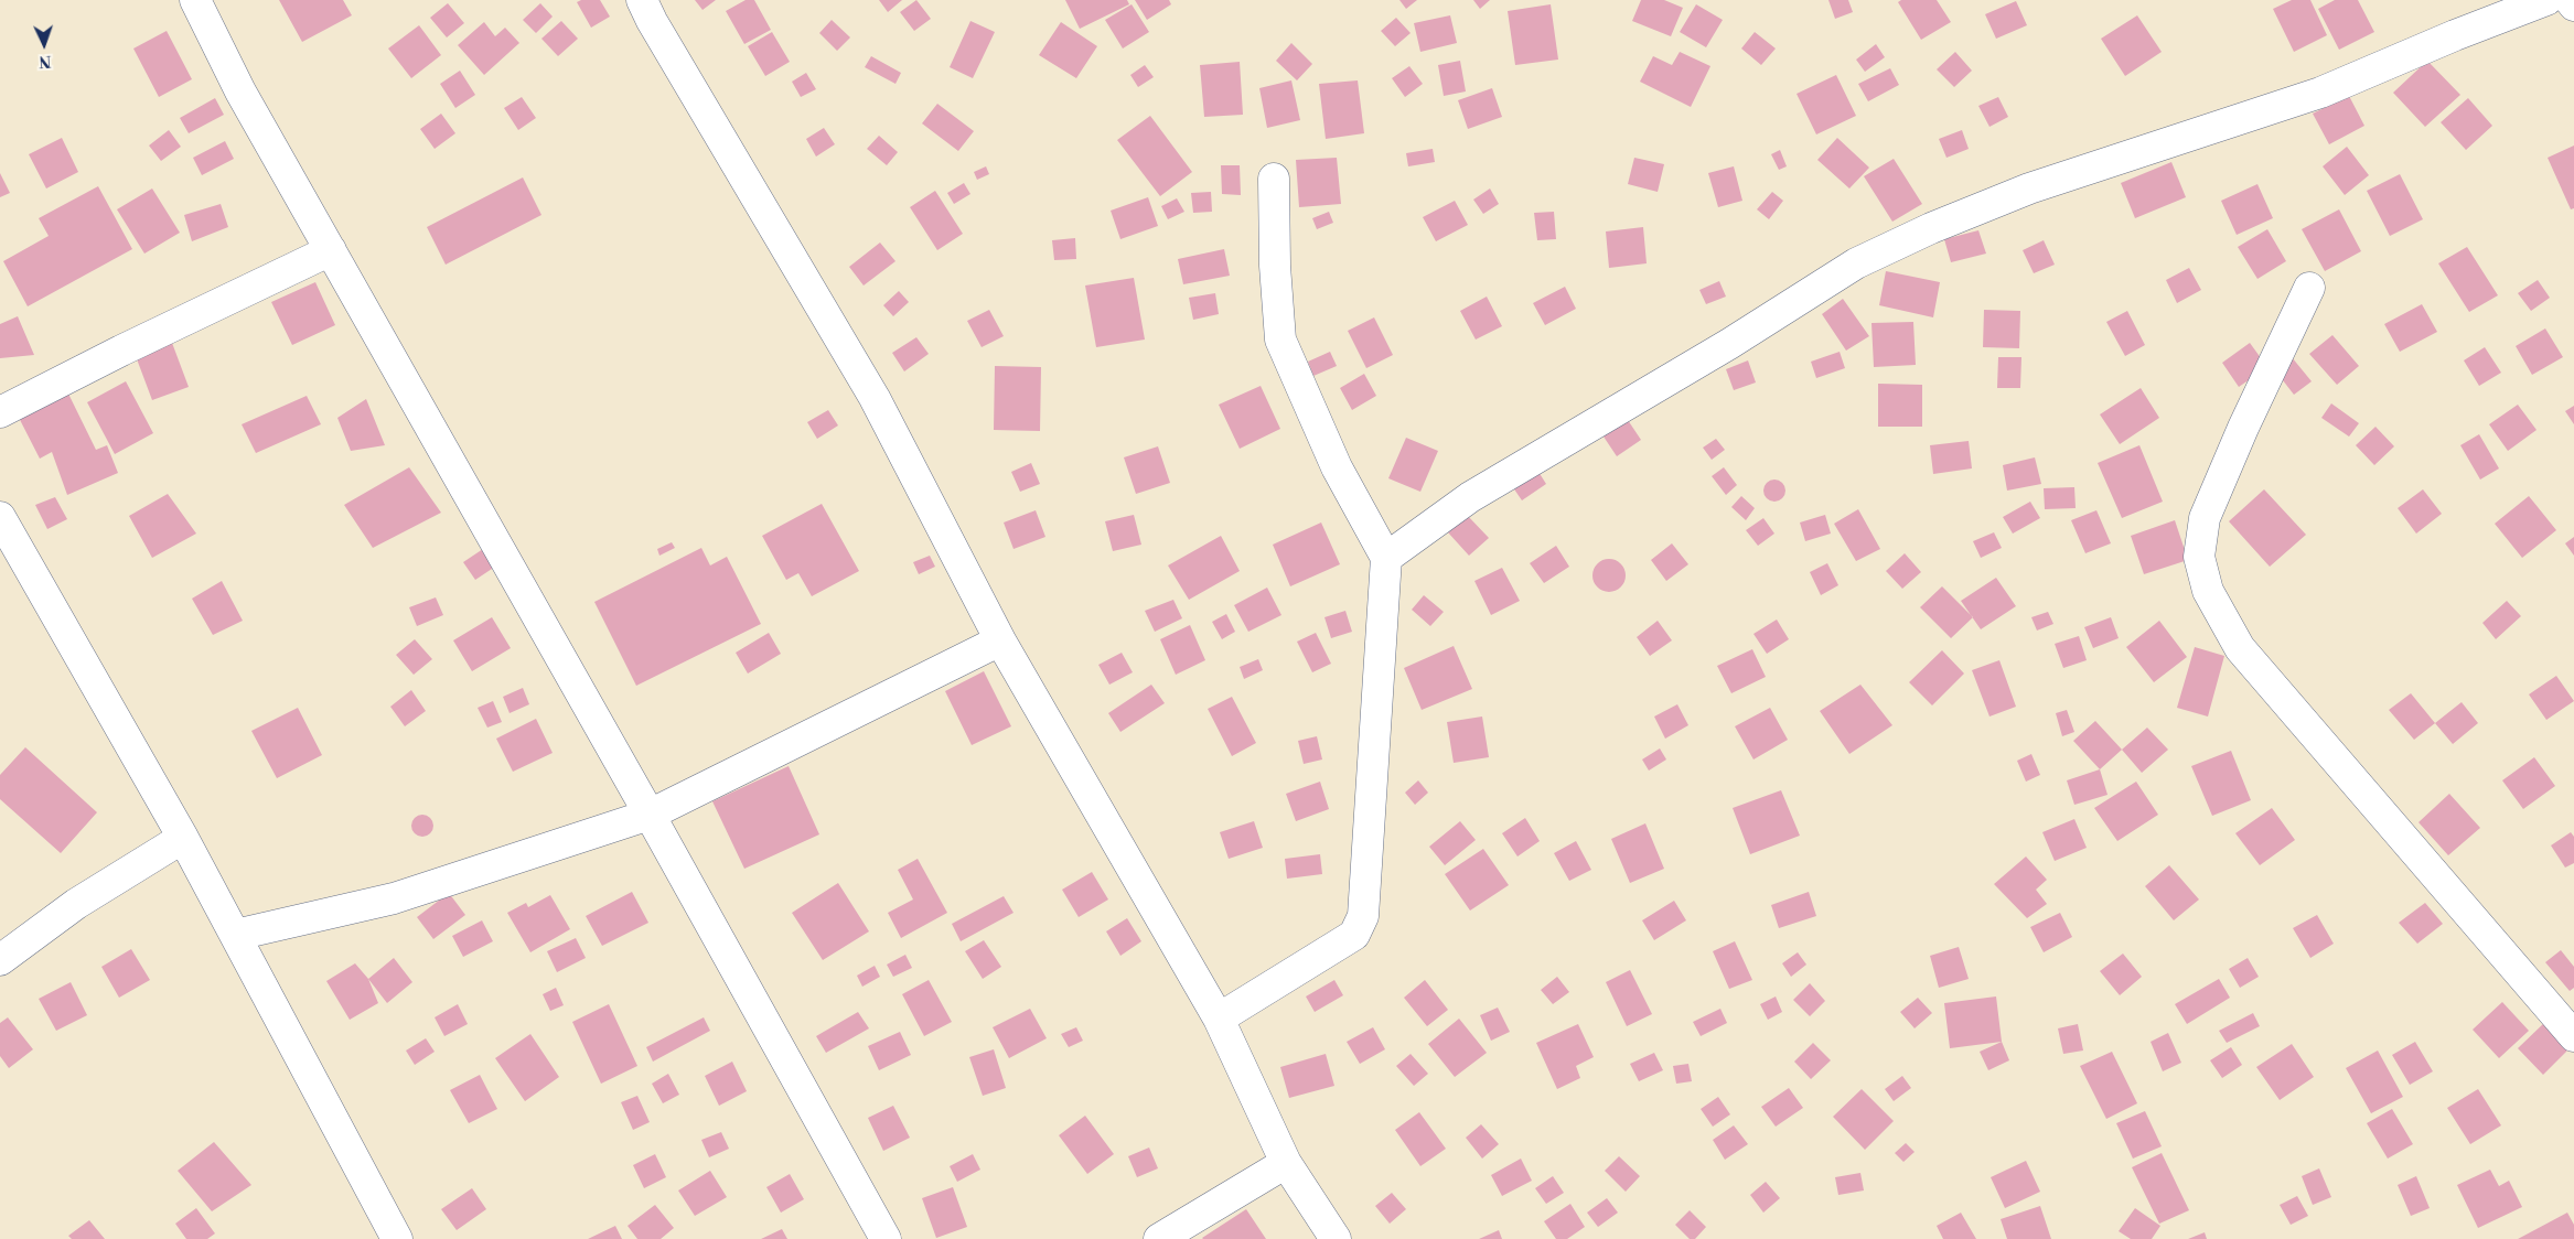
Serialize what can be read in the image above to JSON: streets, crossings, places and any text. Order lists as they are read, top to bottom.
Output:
{
  "north": "bottom"
}
